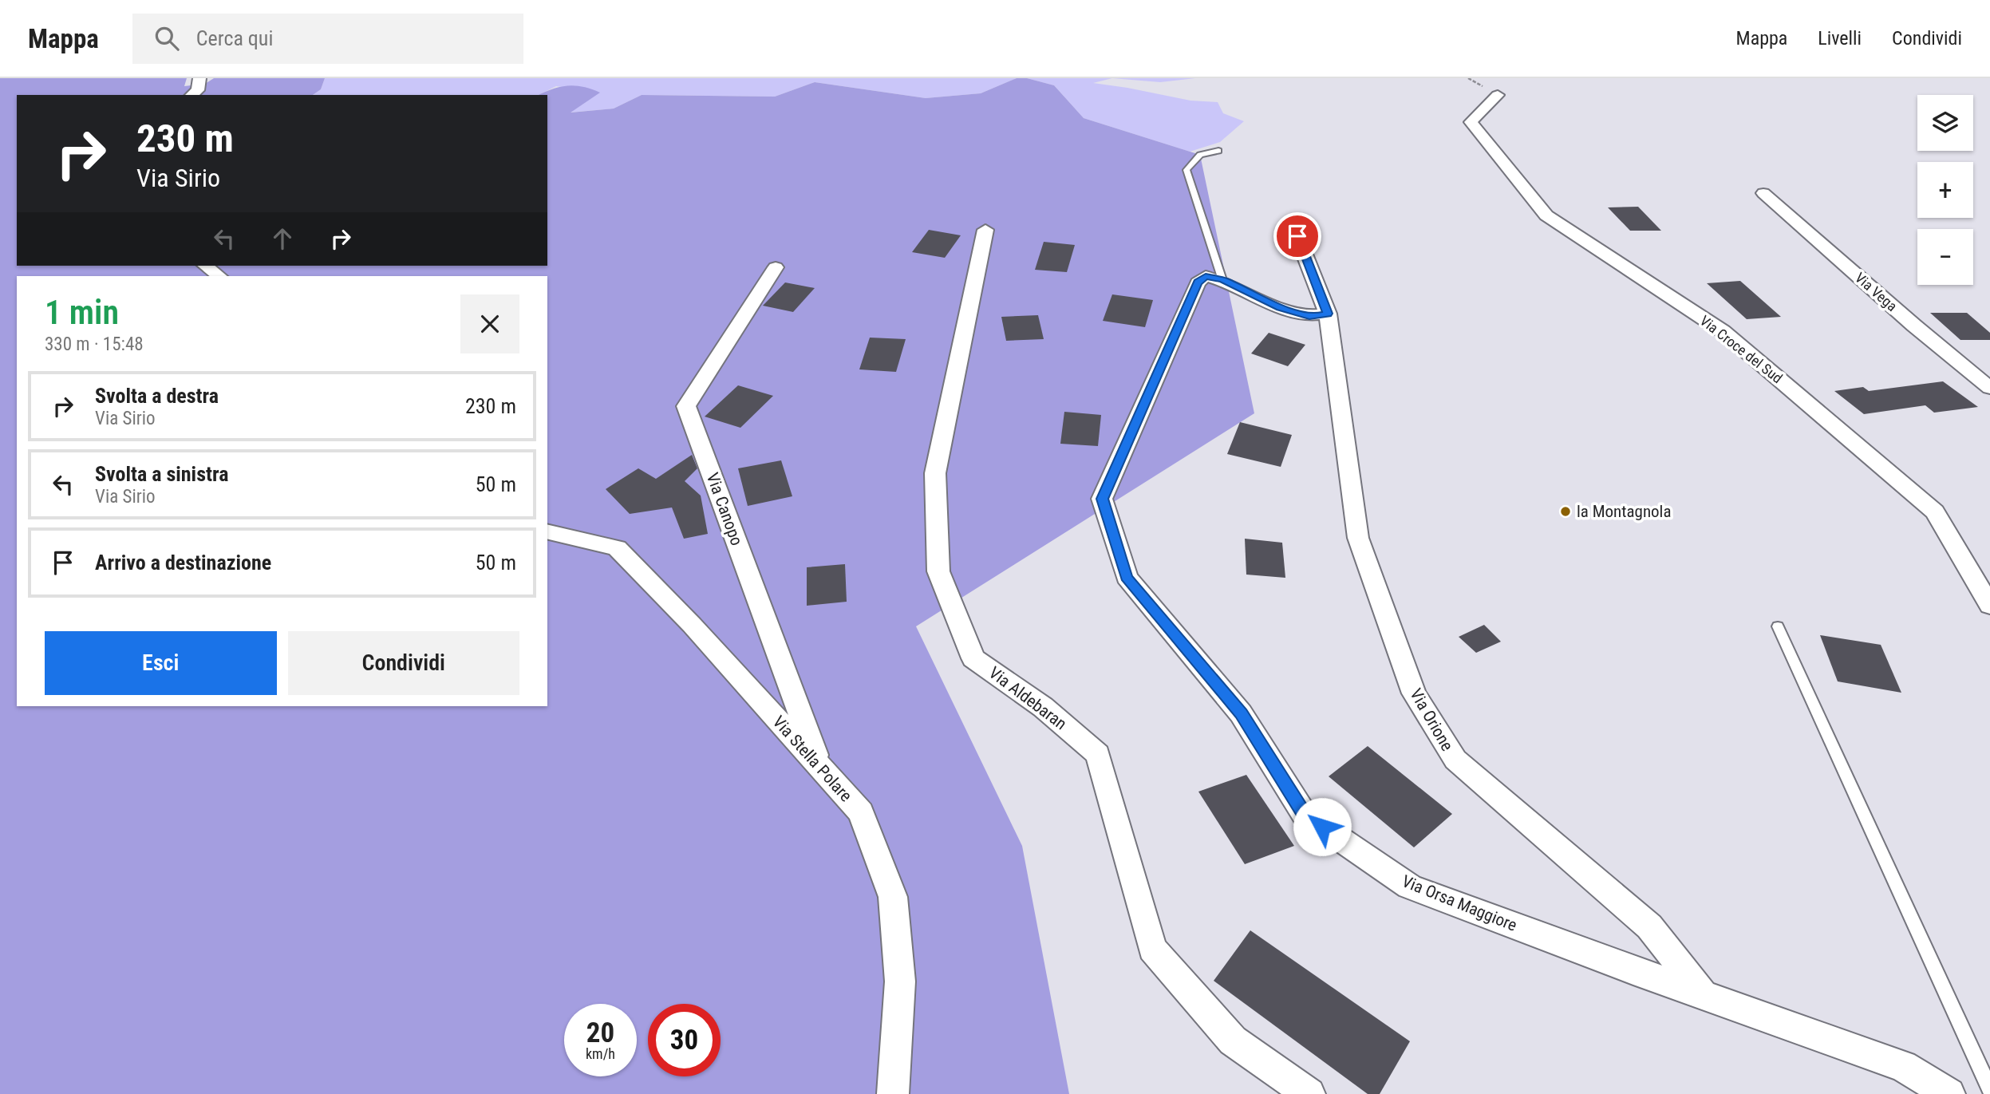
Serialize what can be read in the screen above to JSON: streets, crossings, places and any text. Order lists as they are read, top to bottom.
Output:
{
  "streets": {
    "street": [
      "Via Vega",
      "Via Croce del Sud",
      "Via Canopo",
      "Via Aldebaran",
      "Via Orione",
      "Via Stella Polare",
      "Via Orsa Maggiore"
    ]
  },
  "crossings": [
    ["Via Canopo", "Via Stella Polare"],
    ["Via Orione", "Via Orsa Maggiore"]
  ],
  "places": ["la Montagnola"],
  "page": {
    "header": "Mappa",
    "search": "Cerca qui",
    "nav": ["Mappa", "Livelli", "Condividi"],
    "map_buttons": ["+", "−"],
    "turn": ["230 m", "Via Sirio"],
    "heading": ["1 min", "330 m · 15:48"],
    "list": [
      {
        "name": "Svolta a destra",
        "note": "Via Sirio",
        "value": "230 m"
      },
      {
        "name": "Svolta a sinistra",
        "note": "Via Sirio",
        "value": "50 m"
      },
      {
        "name": "Arrivo a destinazione",
        "value": "50 m"
      }
    ],
    "buttons": ["Esci", "Condividi"],
    "speed": "20 km/h",
    "limit": "30"
  }
}
